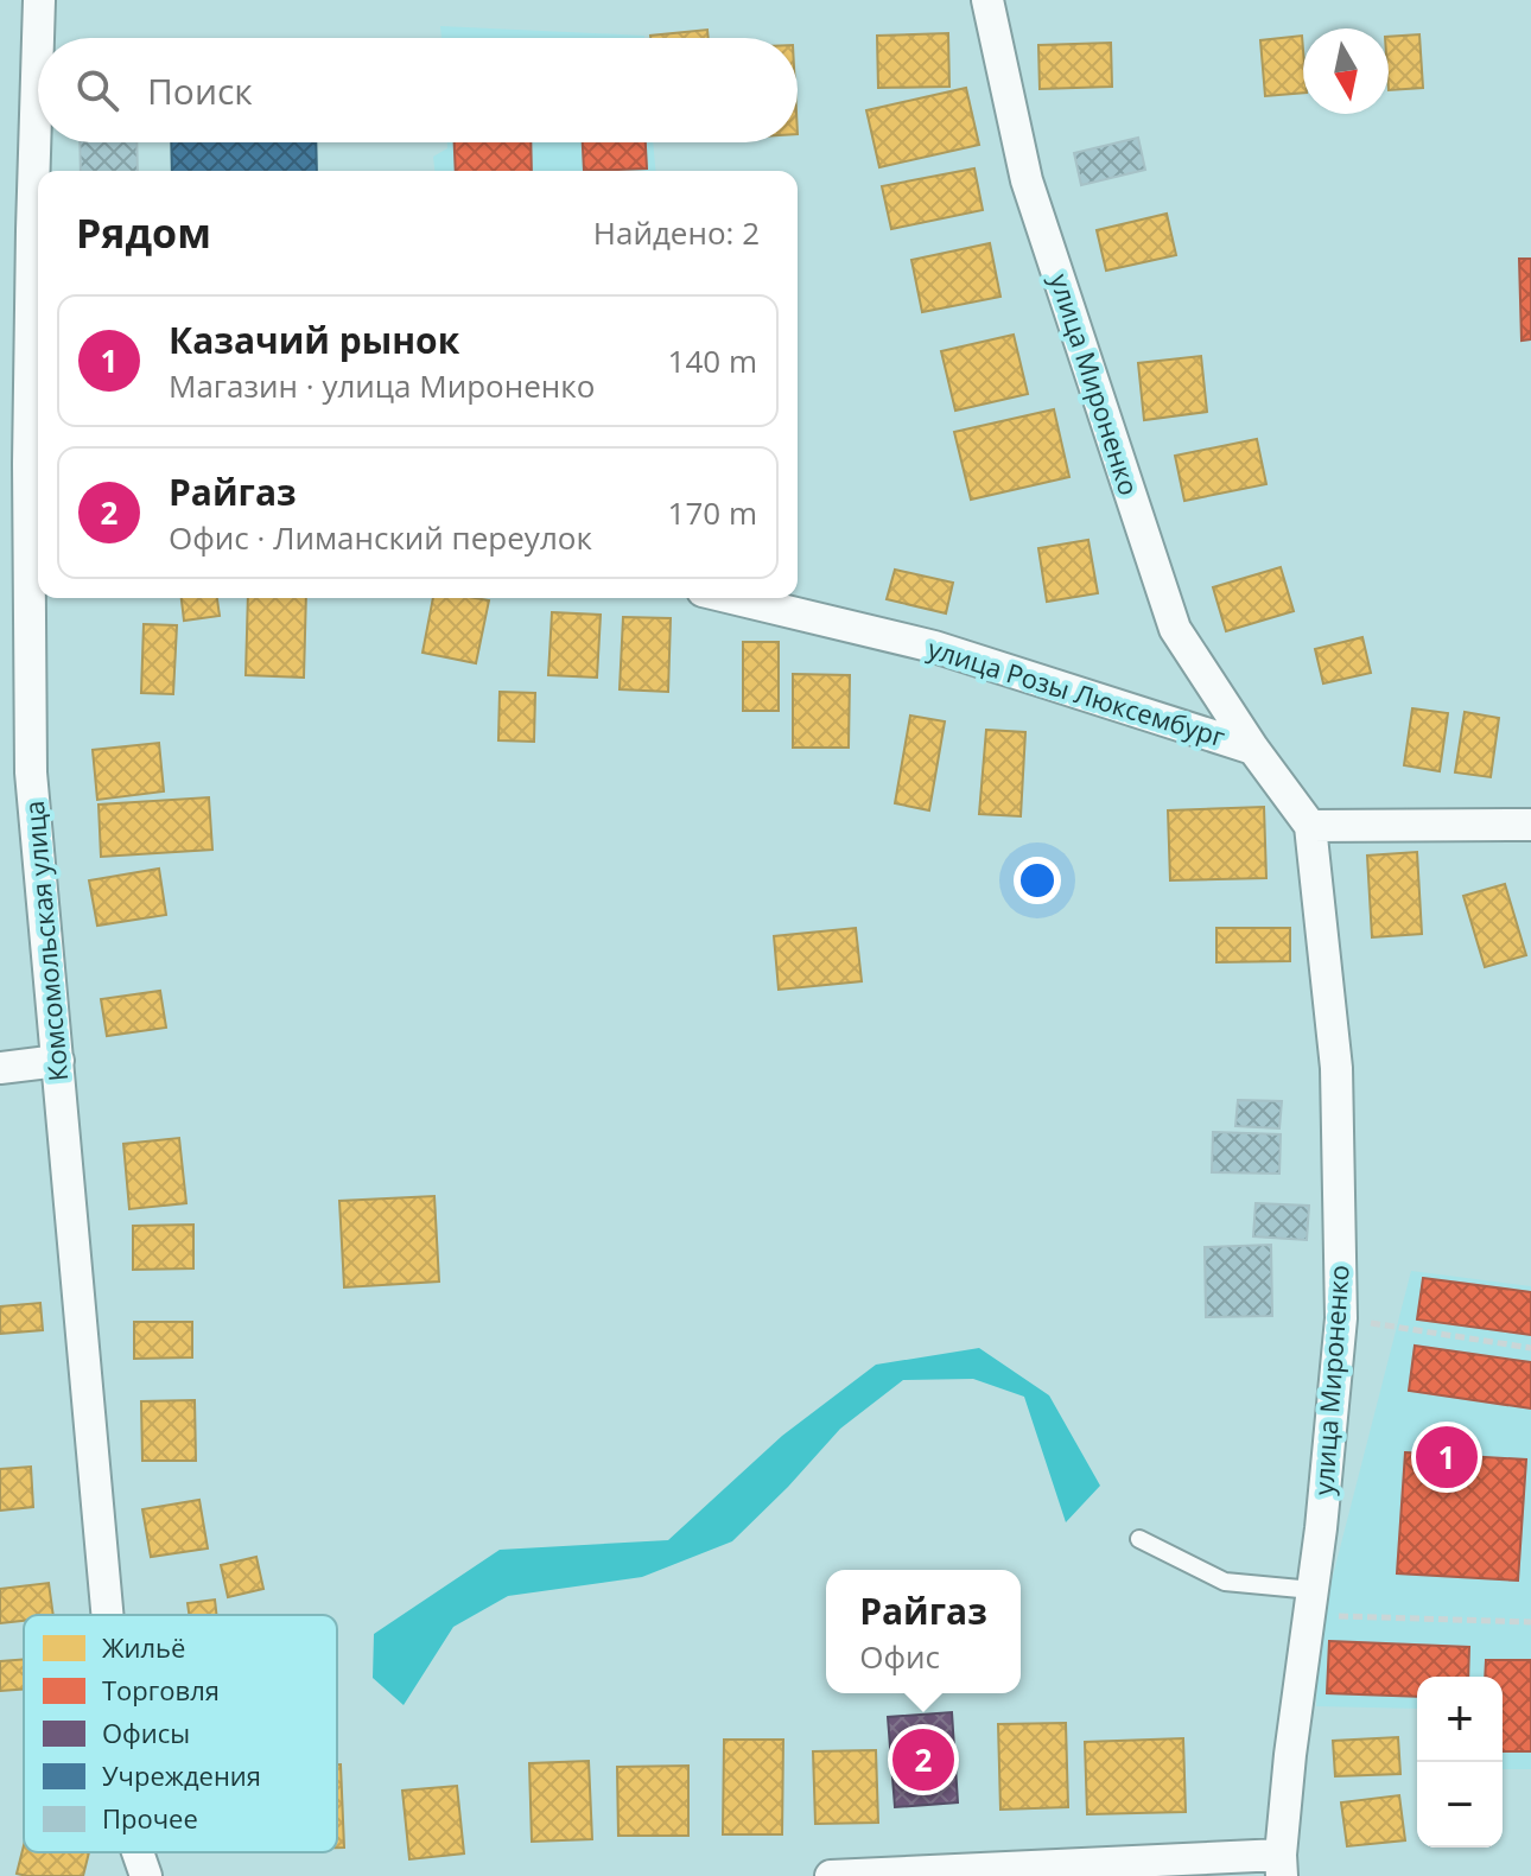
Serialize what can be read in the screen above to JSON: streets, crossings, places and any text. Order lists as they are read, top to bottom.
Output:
{
  "streets": {
    "street": ["улица Мироненко", "улица Розы Люксембург", "Комсомольская улица"]
  },
  "crossings": [
    ["улица Мироненко", "улица Розы Люксембург"]
  ],
  "legend": [
    "Жильё",
    "Торговля",
    "Офисы",
    "Учреждения",
    "Прочее"
  ],
  "north": "bottom",
  "page": {
    "search": "Поиск",
    "heading": ["Рядом", "Найдено: 2"],
    "list": [
      {
        "mark": "1",
        "name": "Казачий рынок",
        "note": "Магазин · улица Мироненко",
        "value": "140 m"
      },
      {
        "mark": "2",
        "name": "Райгаз",
        "note": "Офис · Лиманский переулок",
        "value": "170 m"
      }
    ],
    "pins": ["1", "2"],
    "popup": ["Райгаз", "Офис"],
    "map_buttons": ["+", "−"]
  }
}
